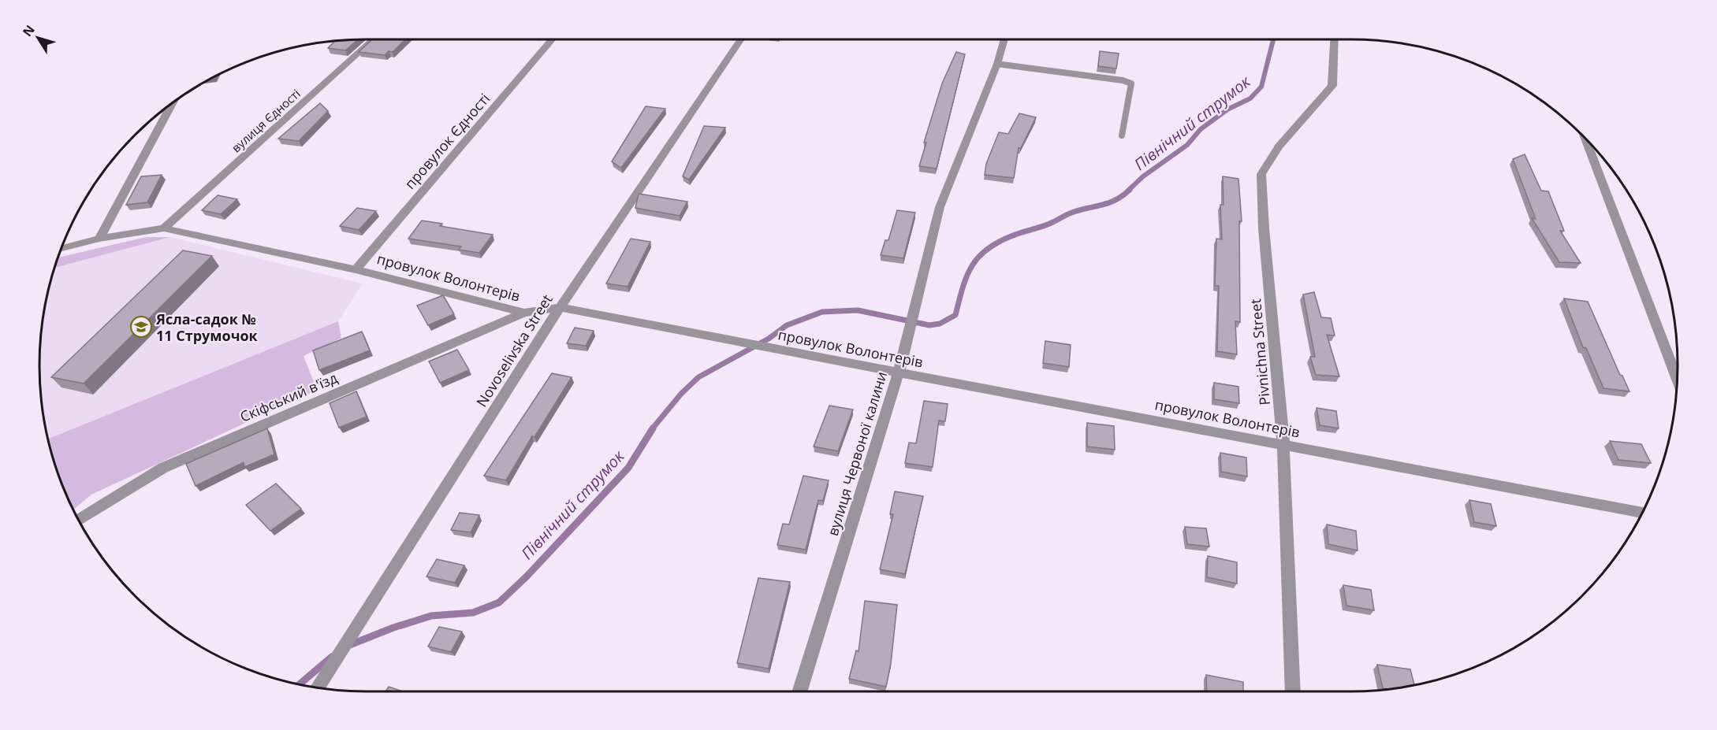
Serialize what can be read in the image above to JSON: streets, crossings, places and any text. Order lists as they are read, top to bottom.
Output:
{
  "streets": {
    "street": [
      "вулиця Єдності",
      "провулок Єдності",
      "провулок Волонтерів",
      "Novoselivska Street",
      "Pivnichna Street",
      "Скіфський в'їзд",
      "вулиця Червоної калини"
    ]
  },
  "crossings": [
    ["вулиця Єдності", "провулок Волонтерів"],
    ["провулок Єдності", "провулок Волонтерів"],
    ["провулок Волонтерів", "Novoselivska Street"],
    ["провулок Волонтерів", "Pivnichna Street"],
    ["провулок Волонтерів", "Скіфський в'їзд"],
    ["провулок Волонтерів", "вулиця Червоної калини"]
  ],
  "water": ["Північний струмок"],
  "places": {
    "school or university": ["Ясла-садок № 11 Струмочок"]
  },
  "north": "top left"
}
